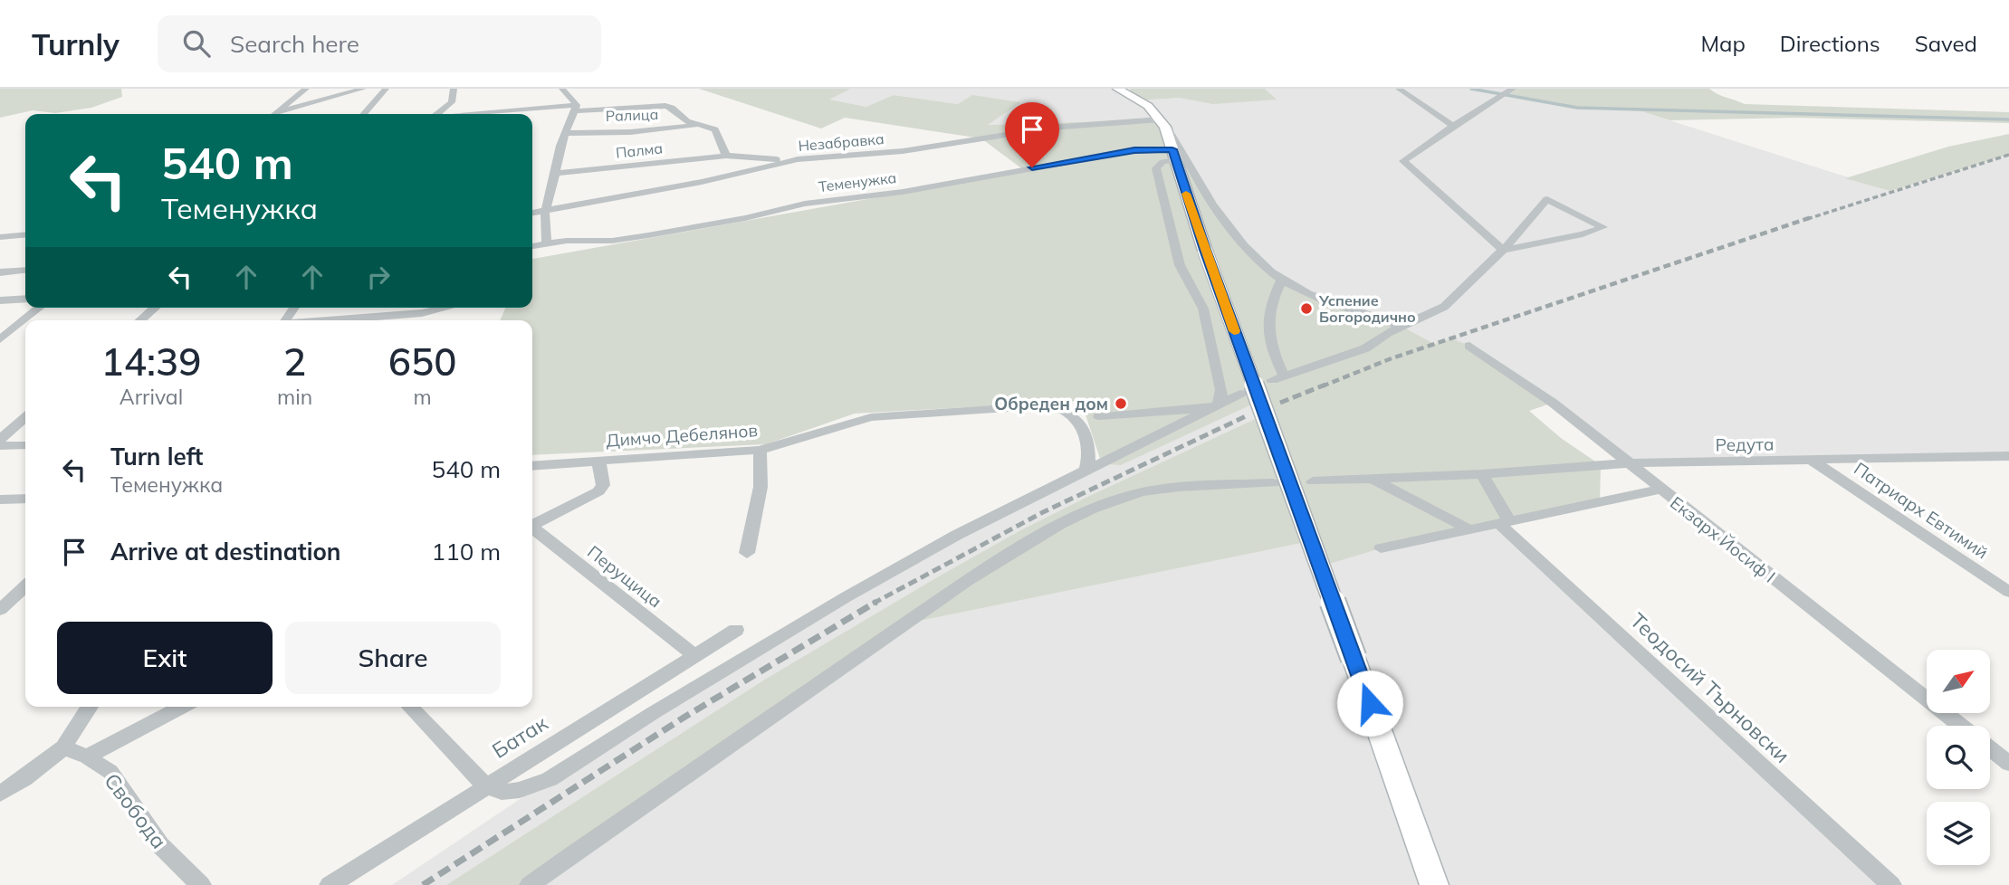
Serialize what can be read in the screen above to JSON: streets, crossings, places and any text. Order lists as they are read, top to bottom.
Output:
{
  "streets": {
    "street": [
      "Ралица",
      "Незабравка",
      "Палма",
      "Теменужка",
      "Димчо Дебелянов",
      "Редута",
      "Патриарх Евтимий",
      "Екзарх Йосиф I",
      "Перущица",
      "Теодосий Търновски",
      "Батак",
      "Свобода"
    ]
  },
  "crossings": [
    ["Незабравка", "Палма"],
    ["Редута", "Патриарх Евтимий"],
    ["Редута", "Екзарх Йосиф I"],
    ["Редута", "Теодосий Търновски"],
    ["Перущица", "Батак"]
  ],
  "places": ["Успение Богородично", "Обреден дом"],
  "north": "top right",
  "page": {
    "header": "Turnly",
    "search": "Search here",
    "nav": ["Map", "Directions", "Saved"],
    "turn": ["540 m", "Теменужка"],
    "eta": [
      "14:39",
      "Arrival",
      "2",
      "min",
      "650",
      "m"
    ],
    "list": [
      {
        "name": "Turn left",
        "note": "Теменужка",
        "value": "540 m"
      },
      {
        "name": "Arrive at destination",
        "value": "110 m"
      }
    ],
    "buttons": ["Exit", "Share"]
  }
}
